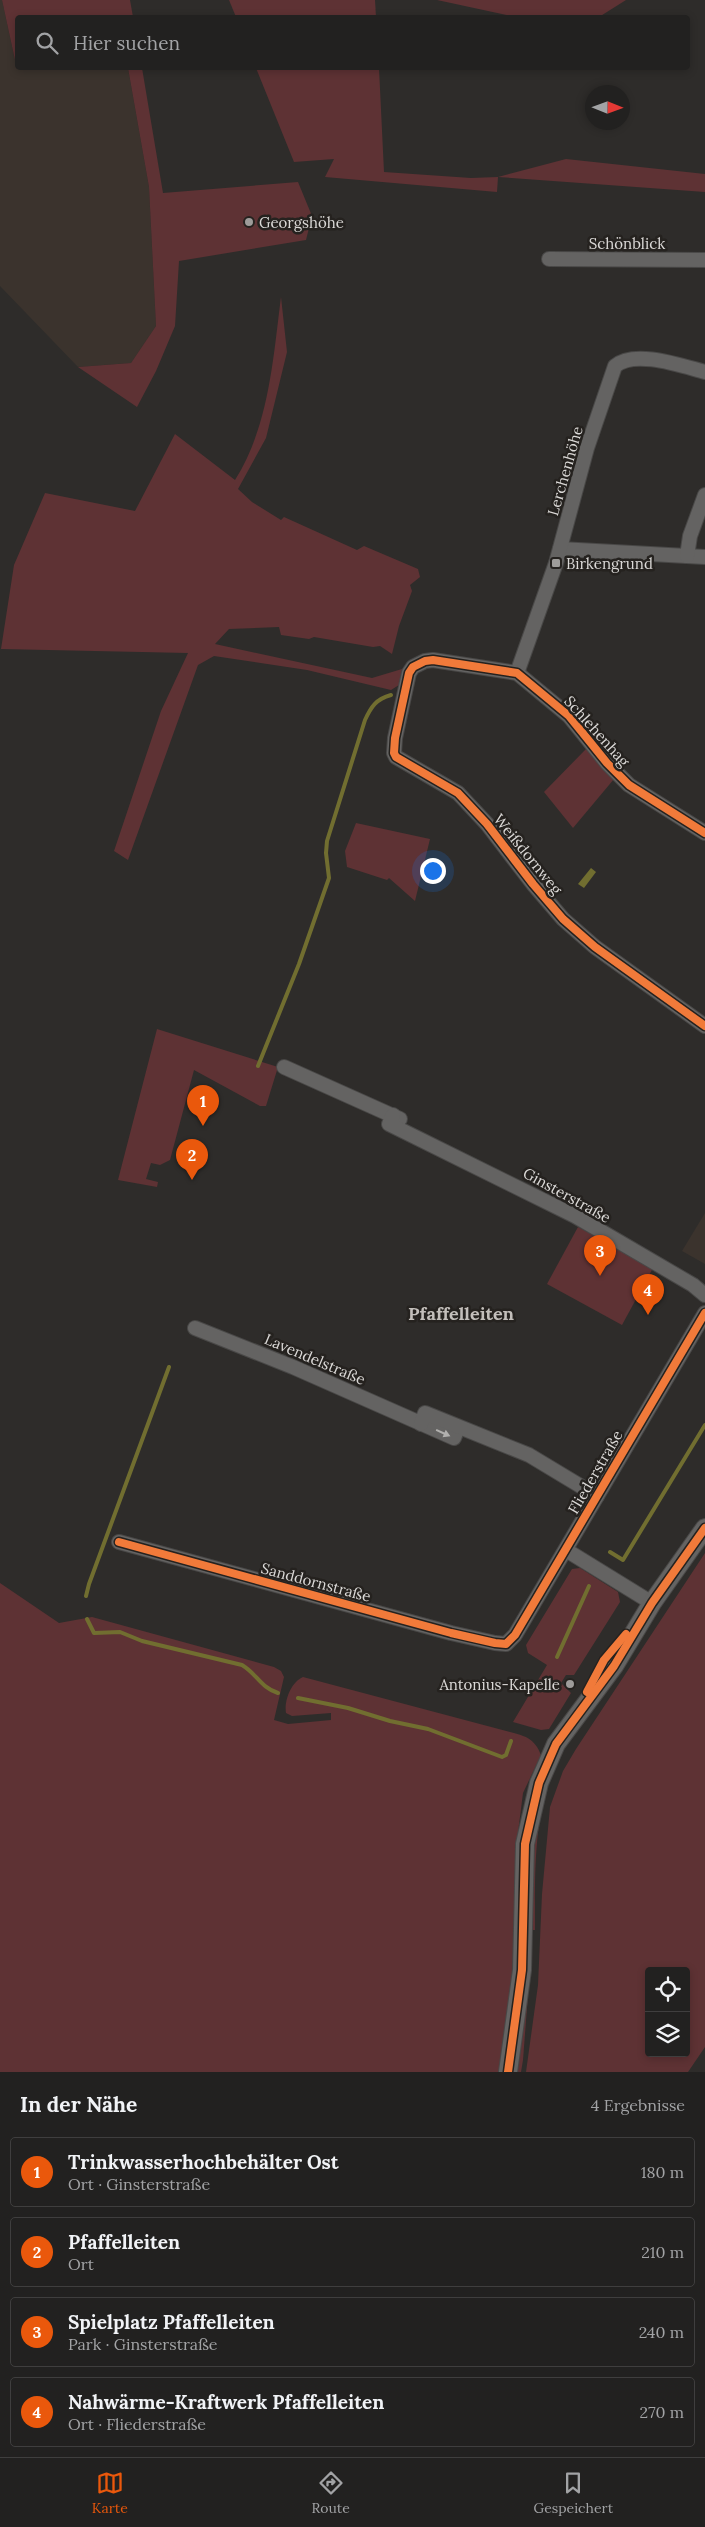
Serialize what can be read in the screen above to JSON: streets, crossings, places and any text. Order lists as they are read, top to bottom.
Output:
{
  "streets": {
    "street": [
      "Schönblick",
      "Lerchenhöhe",
      "Schlehenhag",
      "Weißdornweg",
      "Ginsterstraße",
      "Lavendelstraße",
      "Fliederstraße",
      "Sanddornstraße"
    ]
  },
  "crossings": [
    ["Lerchenhöhe", "Schlehenhag"],
    ["Schlehenhag", "Weißdornweg"],
    ["Lavendelstraße", "Fliederstraße"],
    ["Fliederstraße", "Sanddornstraße"]
  ],
  "districts": ["Pfaffelleiten"],
  "places": {
    "other": ["Georgshöhe", "Antonius-Kapelle"],
    "transit": ["Birkengrund"]
  },
  "north": "right",
  "page": {
    "search": "Hier suchen",
    "pins": [
      "1",
      "2",
      "3",
      "4"
    ],
    "heading": ["In der Nähe", "4 Ergebnisse"],
    "list": [
      {
        "mark": "1",
        "name": "Trinkwasserhochbehälter Ost",
        "note": "Ort · Ginsterstraße",
        "value": "180 m"
      },
      {
        "mark": "2",
        "name": "Pfaffelleiten",
        "note": "Ort",
        "value": "210 m"
      },
      {
        "mark": "3",
        "name": "Spielplatz Pfaffelleiten",
        "note": "Park · Ginsterstraße",
        "value": "240 m"
      },
      {
        "mark": "4",
        "name": "Nahwärme-Kraftwerk Pfaffelleiten",
        "note": "Ort · Fliederstraße",
        "value": "270 m"
      }
    ],
    "nav": ["Karte", "Route", "Gespeichert"]
  }
}
